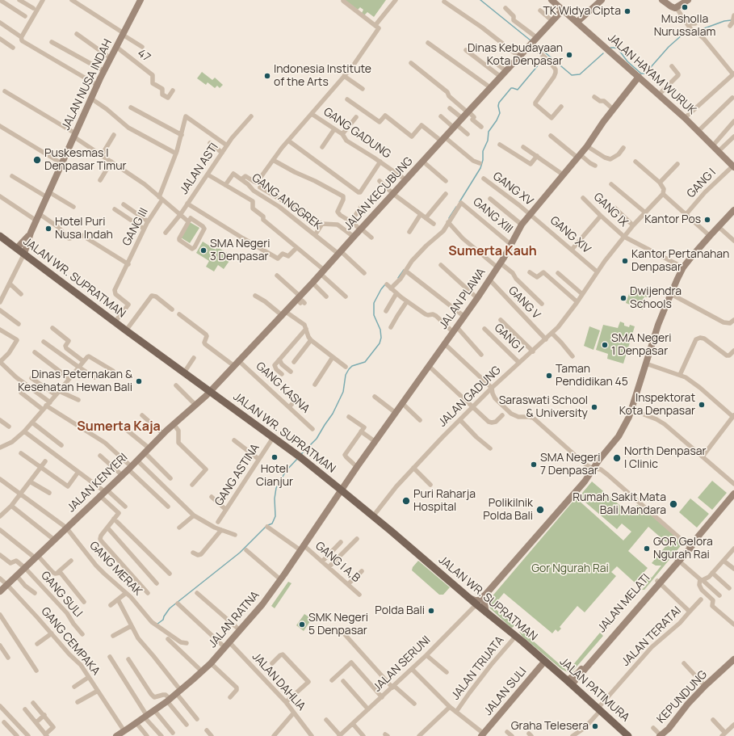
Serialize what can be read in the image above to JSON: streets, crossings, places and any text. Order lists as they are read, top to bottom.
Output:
{
  "streets": {
    "main road": ["JALAN WR. SUPRATMAN", "JALAN PATIMURA"],
    "street": [
      "47",
      "JALAN HAYAM WURUK",
      "JALAN NUSA INDAH",
      "GANG GADUNG",
      "JALAN ASTI",
      "GANG I",
      "GANG XV",
      "JALAN KECUBUNG",
      "GANG ANGGREK",
      "GANG IX",
      "GANG XIII",
      "GANG III",
      "GANG XIV",
      "JALAN PLAWA",
      "GANG V",
      "GANG KASNA",
      "JALAN GADUNG",
      "GANG ASTINA",
      "JALAN KENYERI",
      "GANG I A,B",
      "GANG MERAK",
      "GANG SULI",
      "JALAN MELATI",
      "JALAN RATNA",
      "JALAN TERATAI",
      "GANG CEMPAKA",
      "JALAN SERUNI",
      "JALAN TRIJATA",
      "JALAN DAHLIA",
      "JALAN SULI",
      "KEPUNDUNG"
    ]
  },
  "crossings": [
    ["47", "JALAN NUSA INDAH"],
    ["JALAN HAYAM WURUK", "GANG I"],
    ["JALAN HAYAM WURUK", "JALAN KECUBUNG"],
    ["JALAN HAYAM WURUK", "JALAN PLAWA"],
    ["JALAN NUSA INDAH", "JALAN WR. SUPRATMAN"],
    ["GANG GADUNG", "JALAN KECUBUNG"],
    ["JALAN ASTI", "GANG III"],
    ["GANG I", "JALAN GADUNG"],
    ["GANG XV", "GANG XIV"],
    ["GANG XV", "JALAN PLAWA"],
    ["JALAN KECUBUNG", "GANG ANGGREK"],
    ["JALAN KECUBUNG", "JALAN WR. SUPRATMAN"],
    ["JALAN KECUBUNG", "GANG KASNA"],
    ["JALAN KECUBUNG", "JALAN KENYERI"],
    ["GANG IX", "JALAN GADUNG"],
    ["GANG XIII", "JALAN PLAWA"],
    ["GANG III", "JALAN WR. SUPRATMAN"],
    ["GANG XIV", "JALAN PLAWA"],
    ["GANG XIV", "JALAN GADUNG"],
    ["JALAN WR. SUPRATMAN", "JALAN PLAWA"],
    ["JALAN WR. SUPRATMAN", "JALAN GADUNG"],
    ["JALAN WR. SUPRATMAN", "GANG ASTINA"],
    ["JALAN WR. SUPRATMAN", "JALAN KENYERI"],
    ["JALAN WR. SUPRATMAN", "JALAN RATNA"],
    ["JALAN WR. SUPRATMAN", "JALAN SERUNI"],
    ["JALAN WR. SUPRATMAN", "JALAN TRIJATA"],
    ["JALAN WR. SUPRATMAN", "JALAN PATIMURA"],
    ["JALAN WR. SUPRATMAN", "JALAN SULI"],
    ["JALAN PLAWA", "GANG V"],
    ["JALAN PLAWA", "JALAN RATNA"],
    ["GANG V", "JALAN GADUNG"],
    ["JALAN KENYERI", "GANG MERAK"],
    ["JALAN KENYERI", "GANG SULI"],
    ["JALAN KENYERI", "GANG CEMPAKA"],
    ["GANG I A,B", "JALAN RATNA"],
    ["JALAN MELATI", "JALAN TERATAI"],
    ["JALAN MELATI", "JALAN PATIMURA"],
    ["JALAN RATNA", "GANG CEMPAKA"],
    ["JALAN RATNA", "JALAN DAHLIA"],
    ["JALAN TERATAI", "JALAN PATIMURA"],
    ["JALAN TRIJATA", "JALAN SULI"],
    ["JALAN PATIMURA", "JALAN SULI"]
  ],
  "districts": ["Sumerta Kauh", "Sumerta Kaja"],
  "parks": ["Gor Ngurah Rai"],
  "places": [
    "Musholla Nurussalam",
    "TK Widya Cipta",
    "Dinas Kebudayaan Kota Denpasar",
    "Indonesia Institute of the Arts",
    "Puskesmas I Denpasar Timur",
    "Kantor Pos",
    "Hotel Puri Nusa Indah",
    "SMA Negeri 3 Denpasar",
    "Kantor Pertanahan Denpasar",
    "Dwijendra Schools",
    "SMA Negeri 1 Denpasar",
    "Taman Pendidikan 45",
    "Dinas Peternakan & Kesehatan Hewan Bali",
    "Inspektorat Kota Denpasar",
    "Saraswati School & University",
    "Hotel Cianjur",
    "North Denpasar I Clinic",
    "SMA Negeri 7 Denpasar",
    "Puri Raharja Hospital",
    "Rumah Sakit Mata Bali Mandara",
    "Polikilnik Polda Bali",
    "GOR Gelora Ngurah Rai",
    "Polda Bali",
    "SMK Negeri 5 Denpasar",
    "Graha Telesera"
  ]
}
